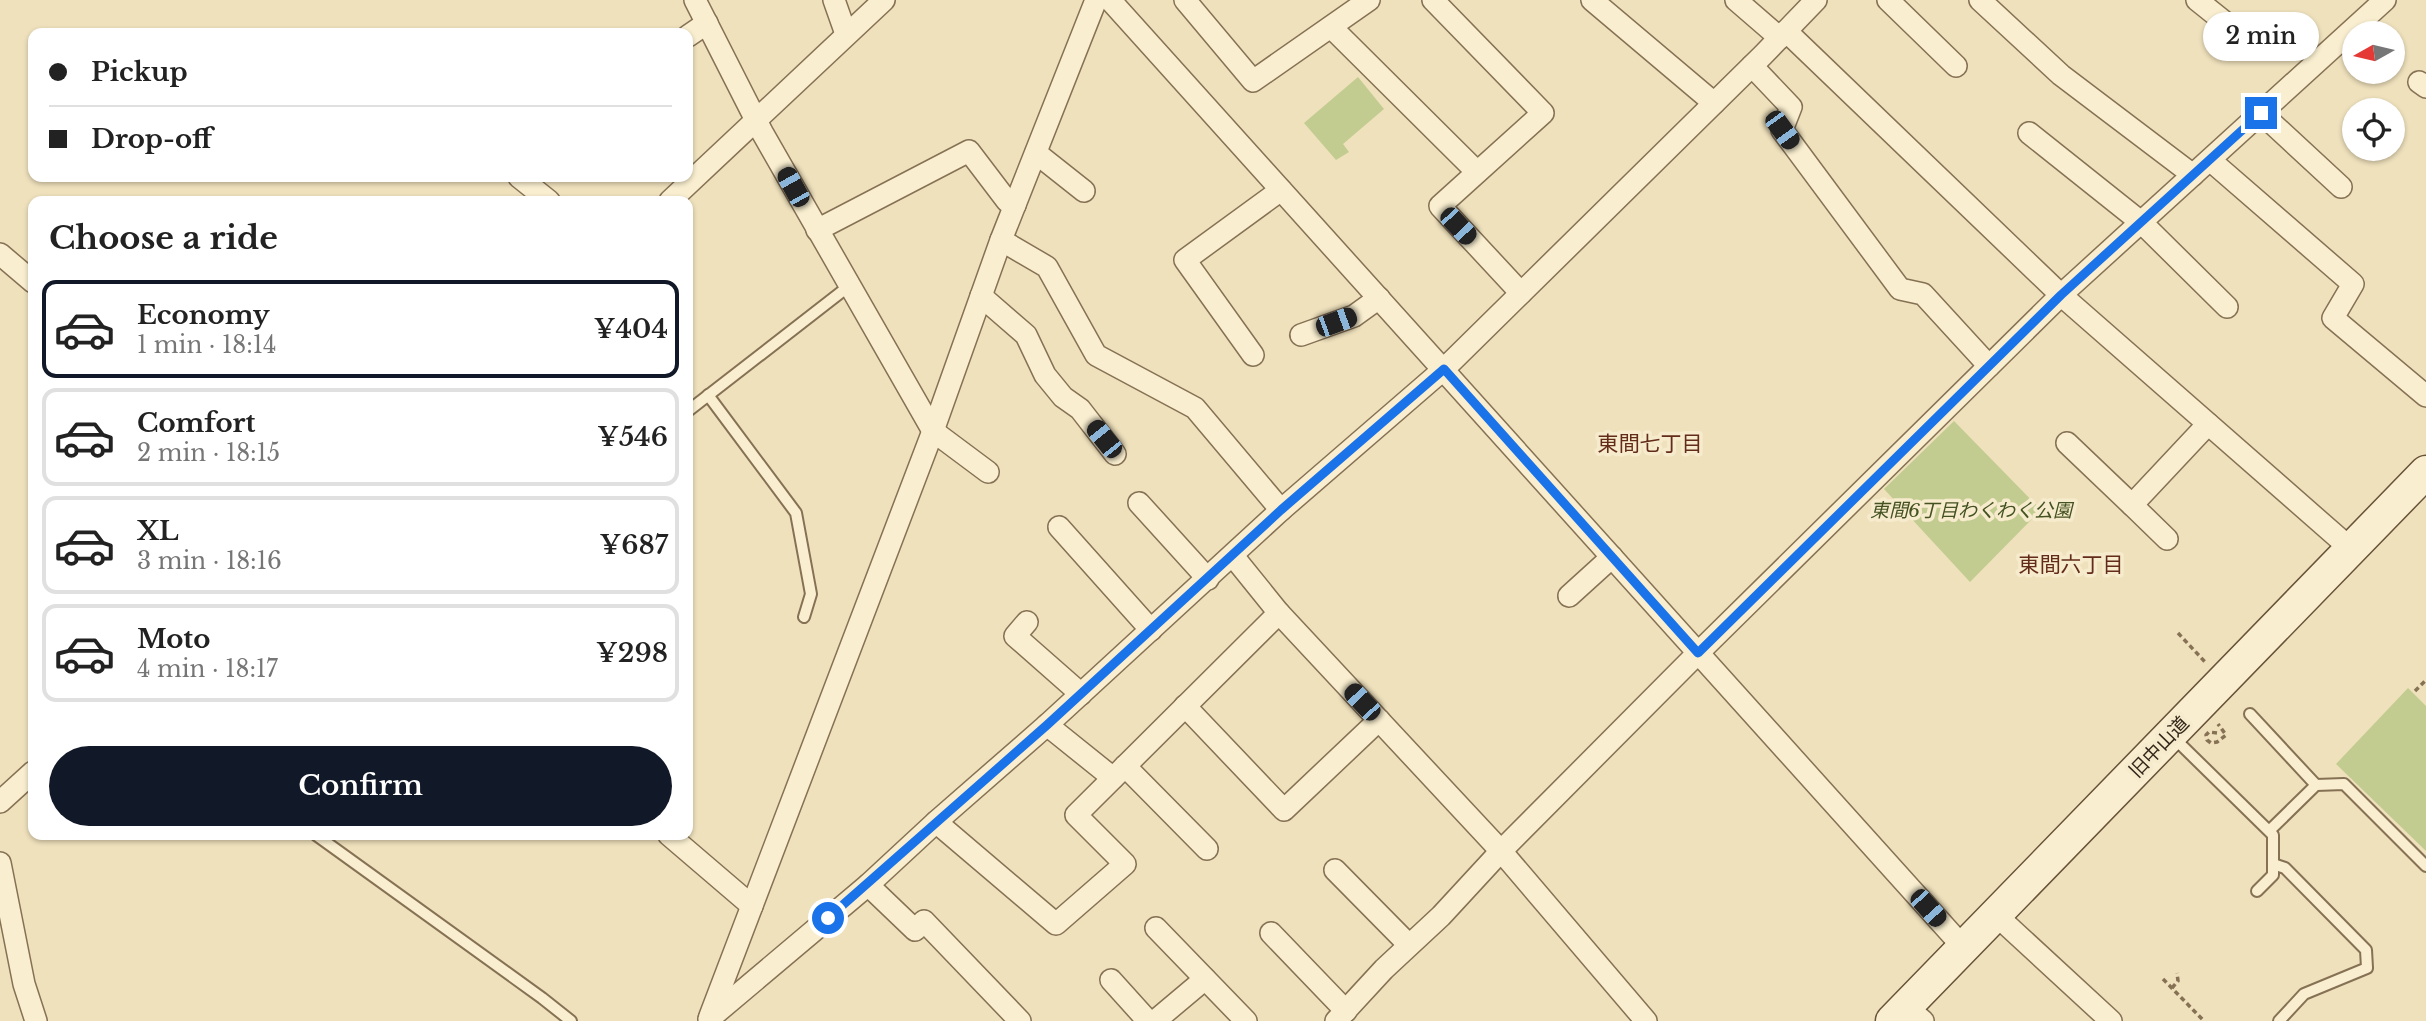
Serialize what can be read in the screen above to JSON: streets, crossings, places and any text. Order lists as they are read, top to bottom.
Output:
{
  "streets": {
    "main road": ["旧中山道"]
  },
  "districts": ["東間七丁目", "東間六丁目"],
  "parks": ["東間6丁目わくわく公園"],
  "north": "left",
  "page": {
    "bubble": "2 min",
    "banner": ["Pickup", "Drop-off"],
    "heading": "Choose a ride",
    "list": [
      {
        "name": "Economy",
        "note": "1 min · 18:14",
        "value": "¥404"
      },
      {
        "name": "Comfort",
        "note": "2 min · 18:15",
        "value": "¥546"
      },
      {
        "name": "XL",
        "note": "3 min · 18:16",
        "value": "¥687"
      },
      {
        "name": "Moto",
        "note": "4 min · 18:17",
        "value": "¥298"
      }
    ],
    "buttons": "Confirm"
  }
}
